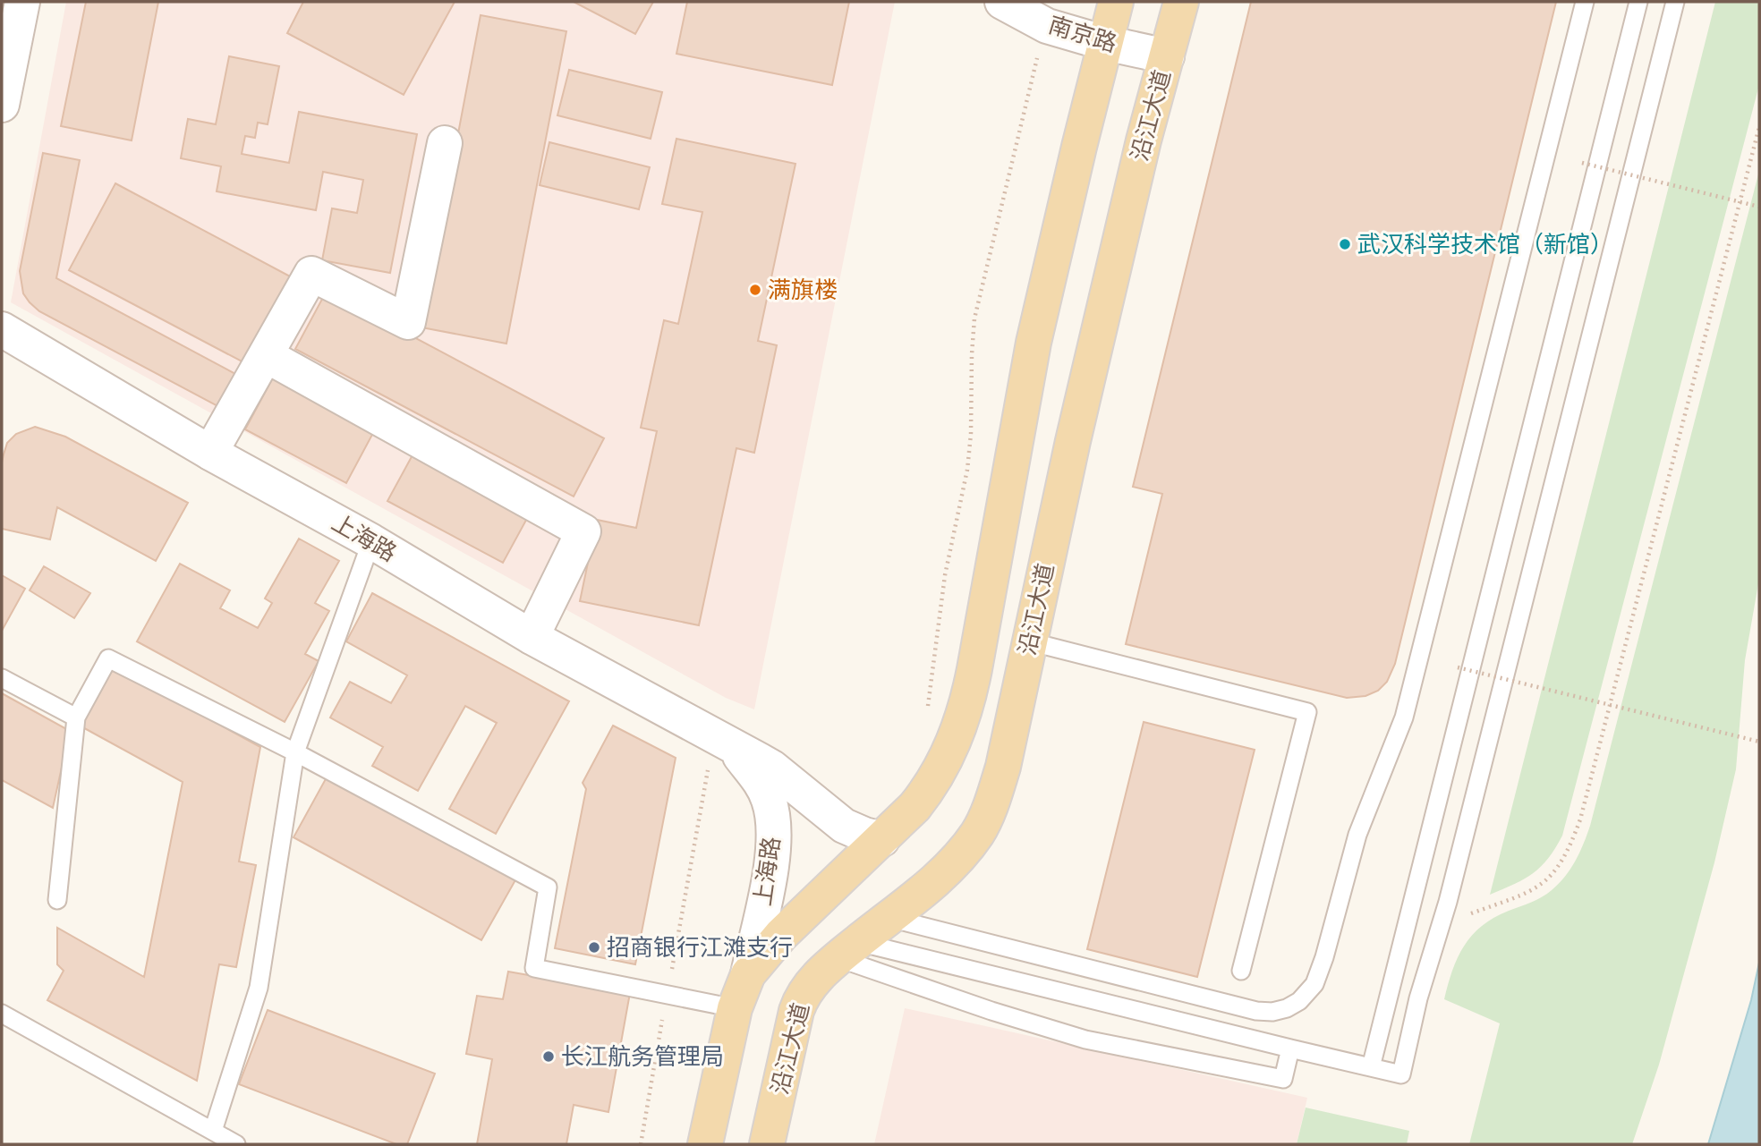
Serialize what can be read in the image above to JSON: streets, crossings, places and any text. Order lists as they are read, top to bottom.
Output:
{
  "streets": {
    "main road": ["沿江大道"],
    "street": ["南京路", "上海路"]
  },
  "crossings": [
    ["南京路", "沿江大道"],
    ["沿江大道", "上海路"]
  ],
  "places": [
    "武汉科学技术馆（新馆）",
    "满旗楼",
    "招商银行江滩支行",
    "长江航务管理局"
  ]
}
